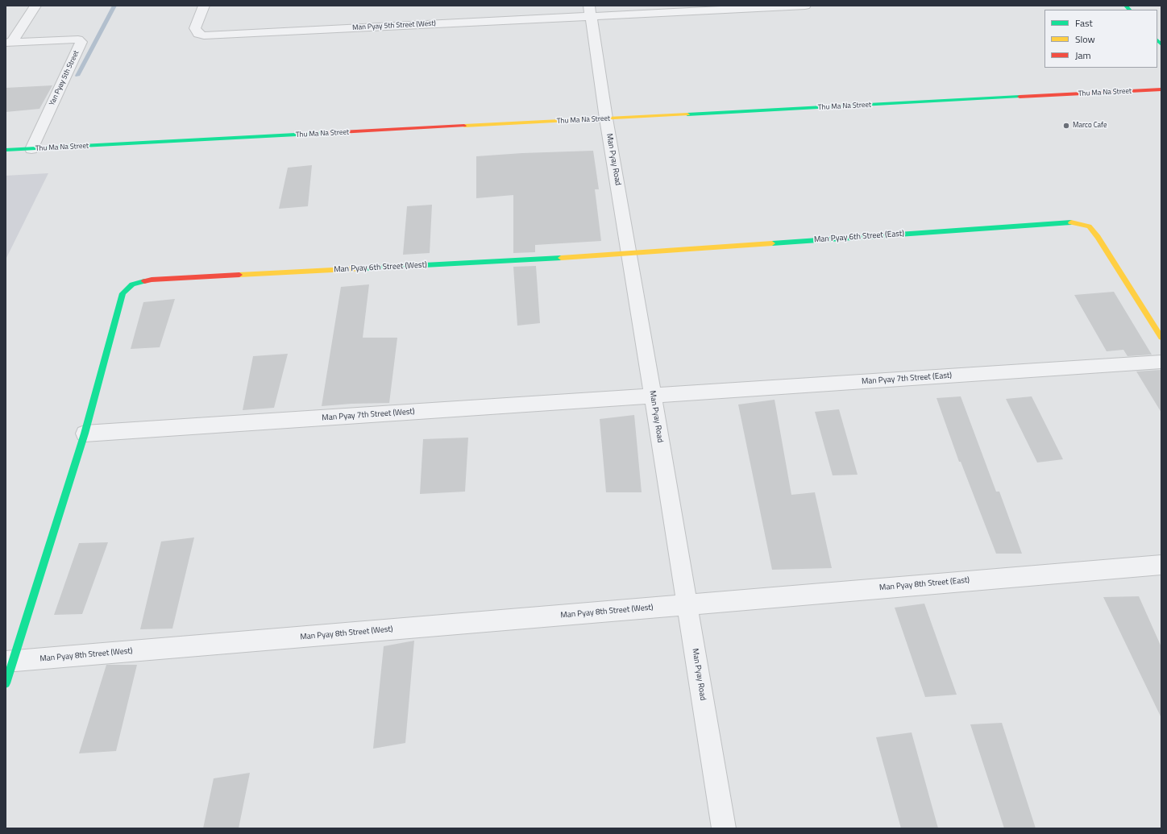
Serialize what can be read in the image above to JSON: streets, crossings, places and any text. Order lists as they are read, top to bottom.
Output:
{
  "streets": {
    "street": [
      "Man Pyay 5th Street (West)",
      "Yan Pyay 5th Street",
      "Thu Ma Na Street",
      "Man Pyay Road",
      "Man Pyay 6th Street (East)",
      "Man Pyay 6th Street (West)",
      "Man Pyay 7th Street (East)",
      "Man Pyay 7th Street (West)",
      "Man Pyay 8th Street (East)",
      "Man Pyay 8th Street (West)"
    ]
  },
  "crossings": [
    ["Man Pyay 5th Street (West)", "Man Pyay Road"],
    ["Yan Pyay 5th Street", "Thu Ma Na Street"],
    ["Thu Ma Na Street", "Man Pyay Road"],
    ["Man Pyay Road", "Man Pyay 6th Street (East)"],
    ["Man Pyay Road", "Man Pyay 6th Street (West)"],
    ["Man Pyay Road", "Man Pyay 7th Street (East)"],
    ["Man Pyay Road", "Man Pyay 7th Street (West)"],
    ["Man Pyay Road", "Man Pyay 8th Street (East)"],
    ["Man Pyay Road", "Man Pyay 8th Street (West)"],
    ["Man Pyay 6th Street (East)", "Man Pyay 6th Street (West)"],
    ["Man Pyay 6th Street (West)", "Man Pyay 7th Street (West)"],
    ["Man Pyay 7th Street (East)", "Man Pyay 7th Street (West)"],
    ["Man Pyay 8th Street (East)", "Man Pyay 8th Street (West)"]
  ],
  "places": ["Marco Cafe"],
  "legend": ["Fast", "Slow", "Jam"]
}
